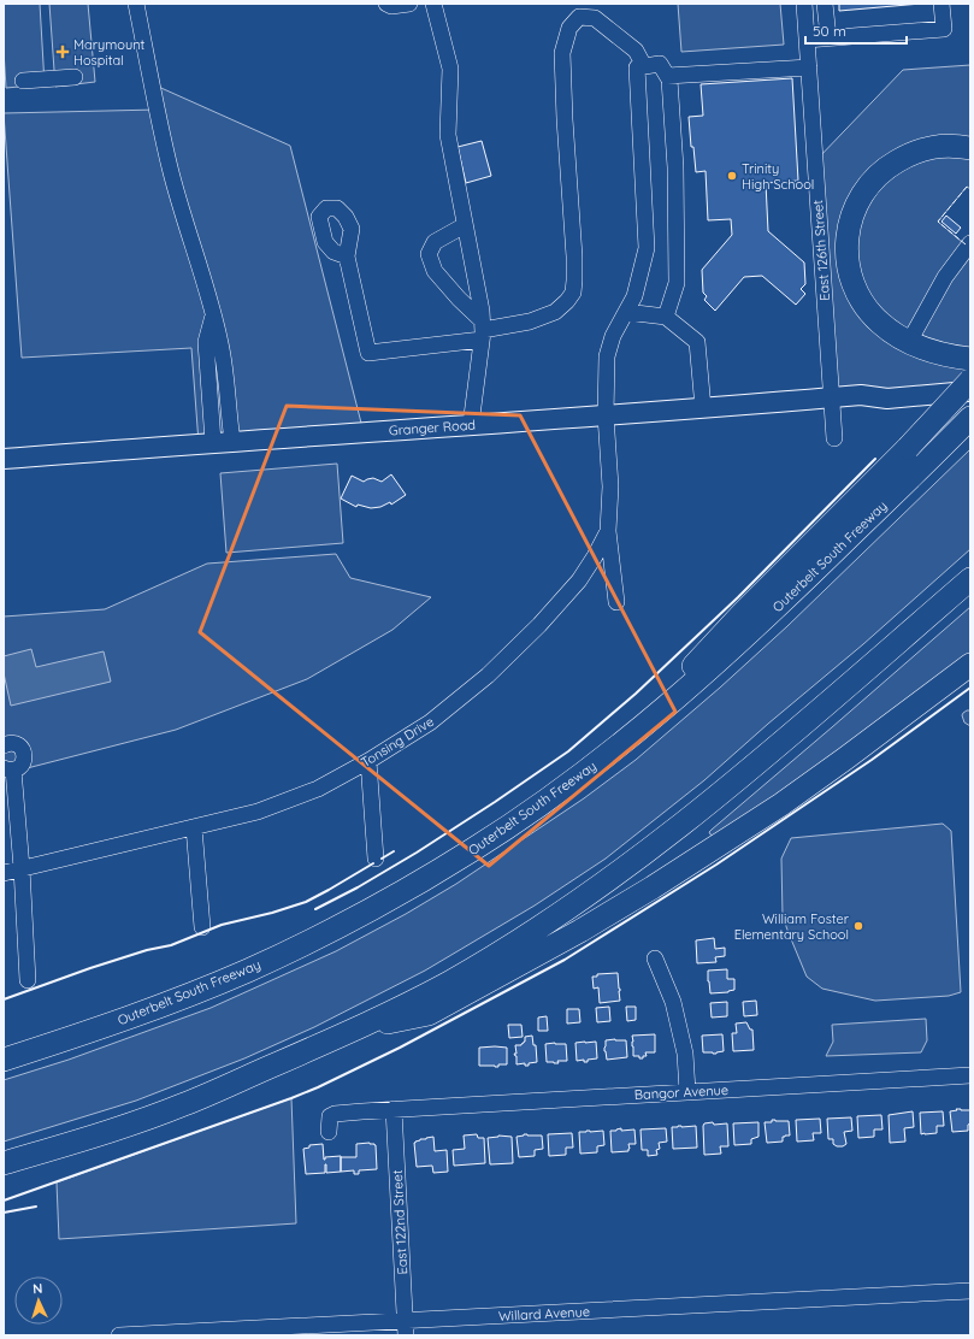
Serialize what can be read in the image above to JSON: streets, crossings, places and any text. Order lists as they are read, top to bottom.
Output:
{
  "streets": {
    "highway": ["Outerbelt South Freeway"],
    "main road": ["Granger Road"],
    "street": [
      "East 126th Street",
      "Tonsing Drive",
      "Bangor Avenue",
      "East 122nd Street",
      "Willard Avenue"
    ]
  },
  "crossings": [
    ["East 126th Street", "Granger Road"],
    ["Granger Road", "Tonsing Drive"],
    ["Bangor Avenue", "East 122nd Street"],
    ["East 122nd Street", "Willard Avenue"]
  ],
  "places": {
    "health": ["Marymount Hospital"],
    "other": ["Trinity High School", "William Foster Elementary School"]
  },
  "scale_bar": "50 m",
  "north": "top"
}
